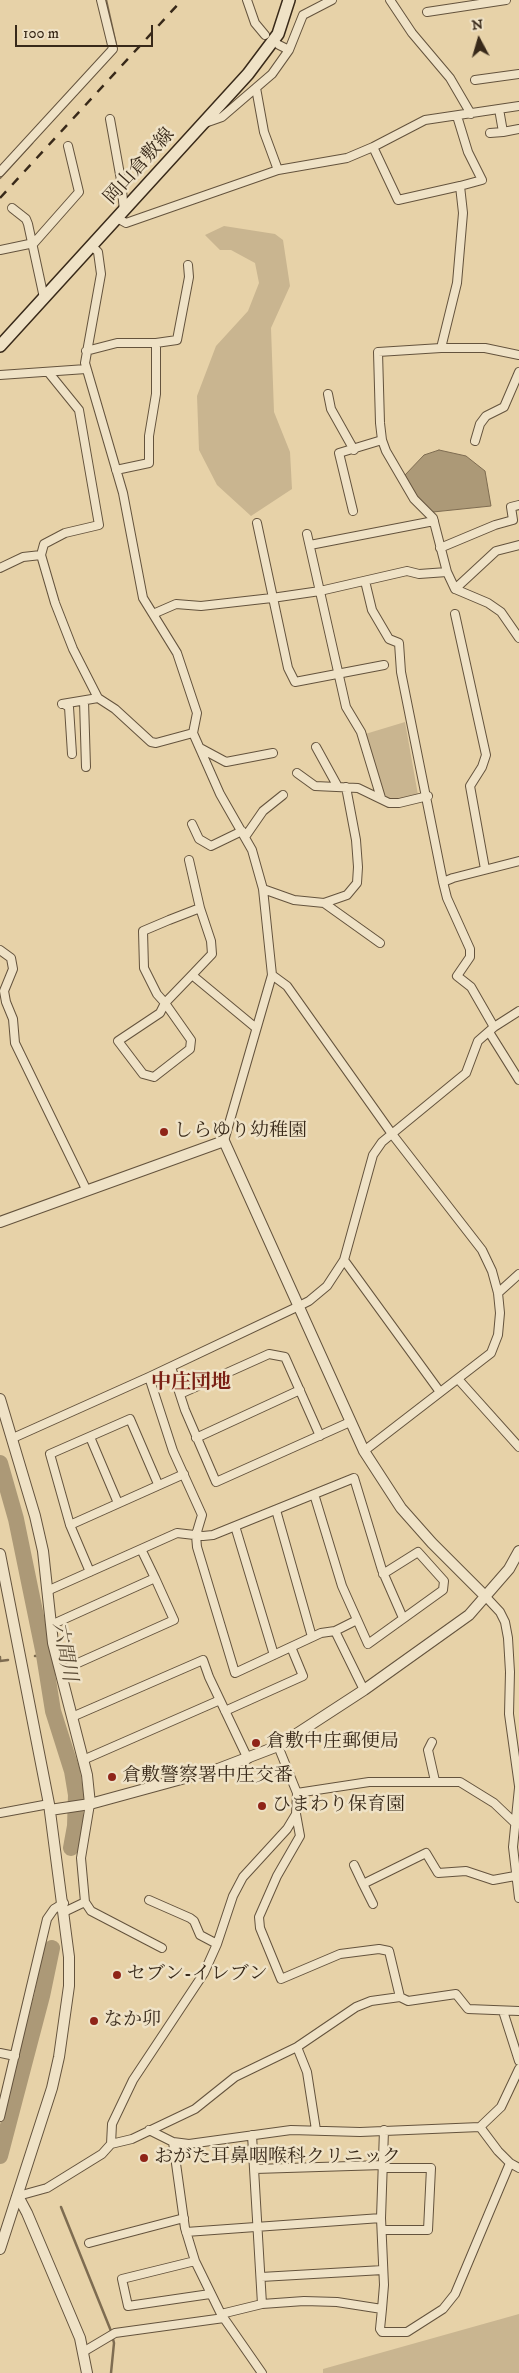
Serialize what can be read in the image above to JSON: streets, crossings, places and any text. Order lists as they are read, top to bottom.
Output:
{
  "streets": {
    "main road": ["岡山倉敷線"]
  },
  "districts": ["中庄団地"],
  "water": ["六間川"],
  "places": [
    "しらゆり幼稚園",
    "倉敷中庄郵便局",
    "倉敷警察署中庄交番",
    "ひまわり保育園",
    "セブン-イレブン",
    "なか卯",
    "おがた耳鼻咽喉科クリニック"
  ],
  "scale_bar": "100 m",
  "north": "top"
}
